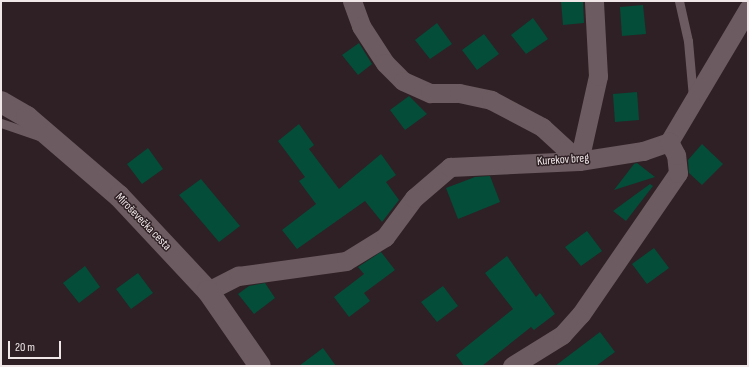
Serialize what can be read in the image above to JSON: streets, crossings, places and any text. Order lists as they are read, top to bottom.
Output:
{
  "streets": {
    "main road": ["Miroševečka cesta"],
    "street": ["Kurekov breg"]
  },
  "crossings": [
    ["Kurekov breg", "Miroševečka cesta"]
  ],
  "scale_bar": "20 m"
}
